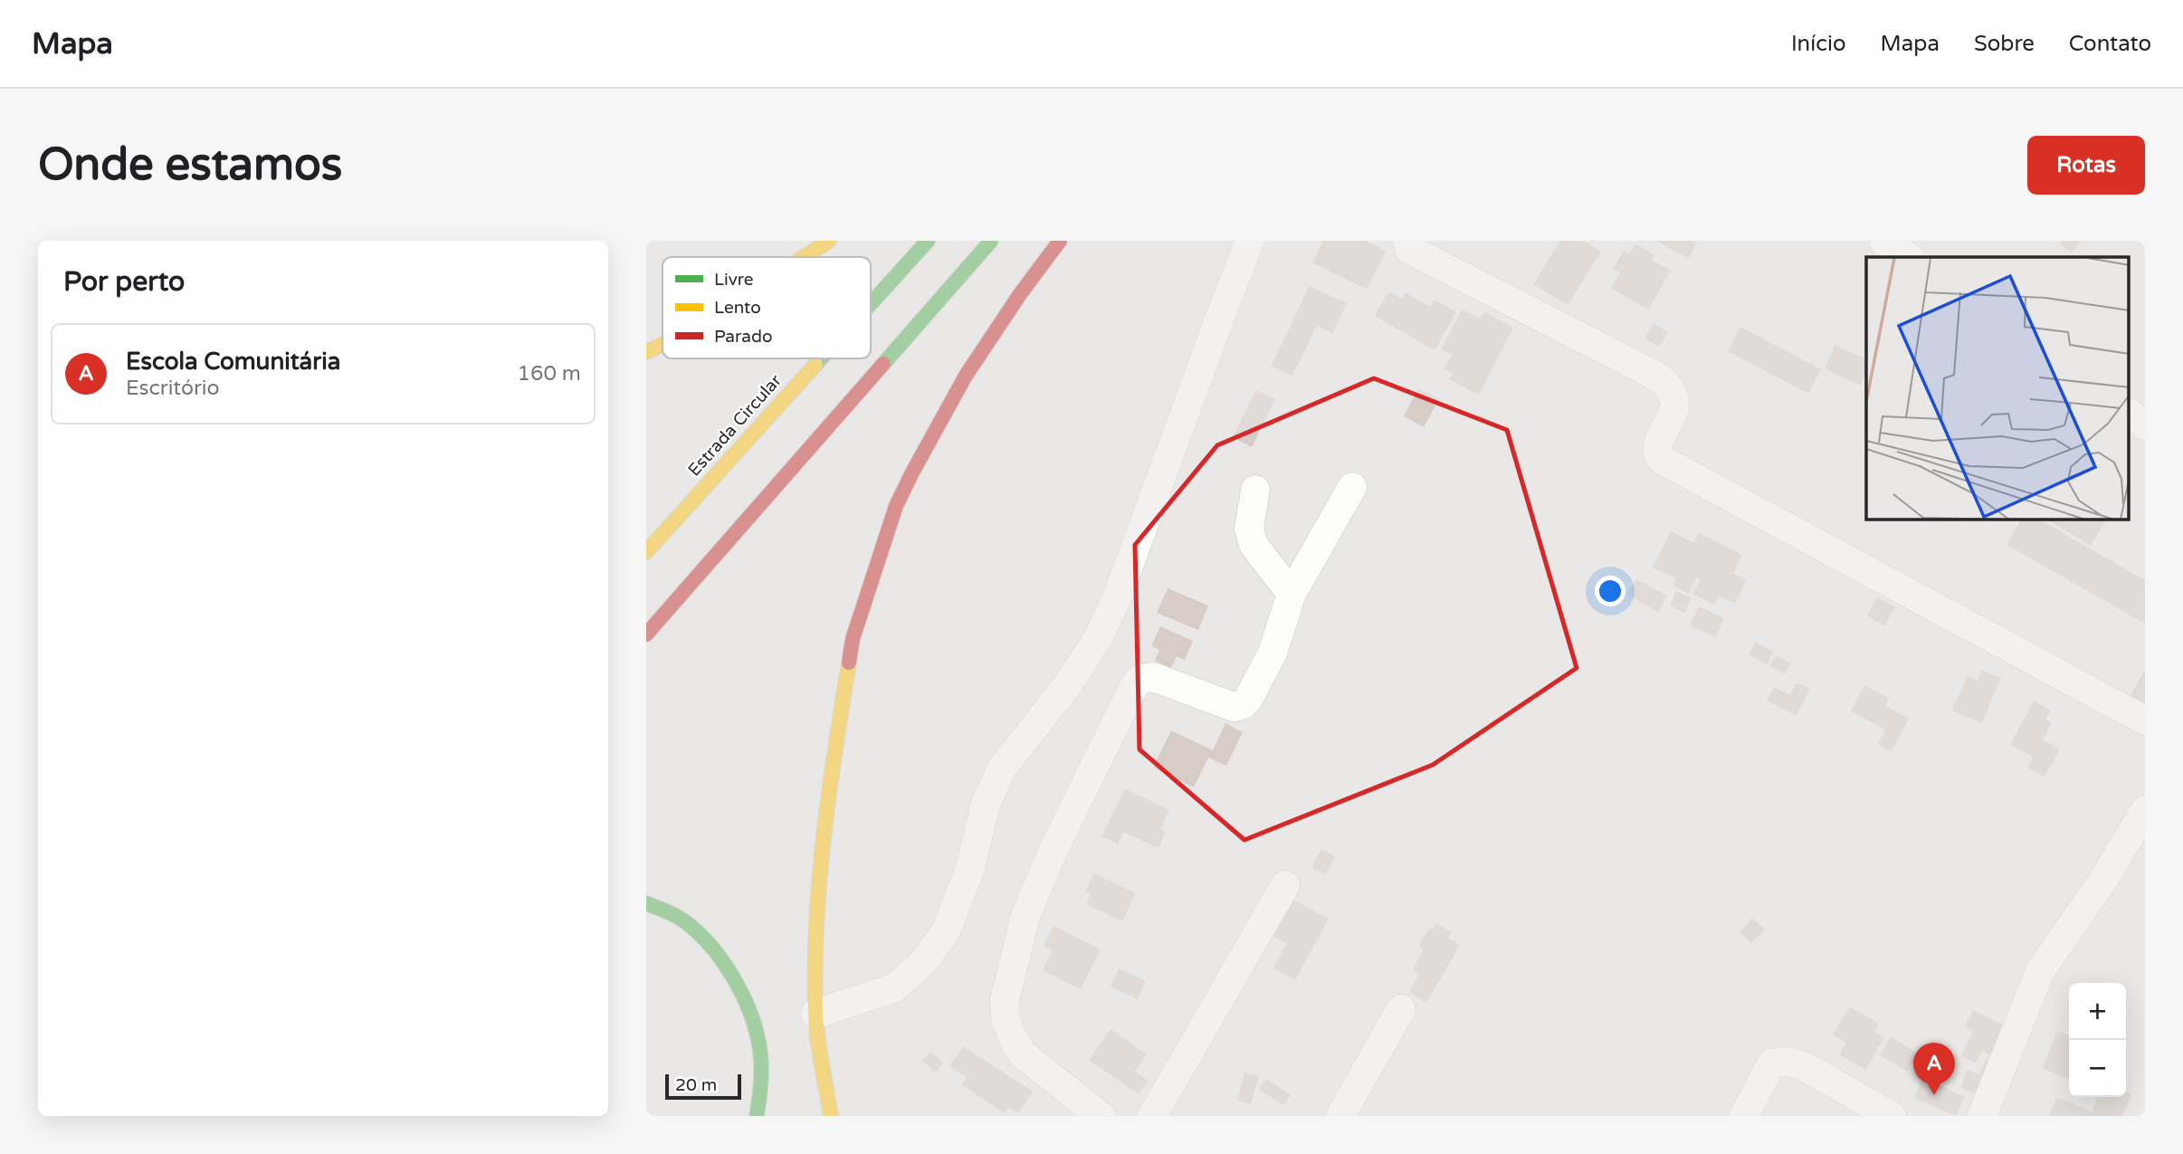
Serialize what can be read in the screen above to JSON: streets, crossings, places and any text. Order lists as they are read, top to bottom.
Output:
{
  "streets": {
    "main road": ["Estrada Circular"]
  },
  "legend": ["Livre", "Lento", "Parado"],
  "scale_bar": "20 m",
  "page": {
    "header": "Mapa",
    "nav": [
      "Início",
      "Mapa",
      "Sobre",
      "Contato"
    ],
    "buttons": "Rotas",
    "title": "Onde estamos",
    "heading": "Por perto",
    "list": [
      {
        "mark": "A",
        "name": "Escola Comunitária",
        "note": "Escritório",
        "value": "160 m"
      }
    ],
    "map_buttons": ["+", "−"],
    "pins": "A",
    "scale": "20 m"
  }
}
